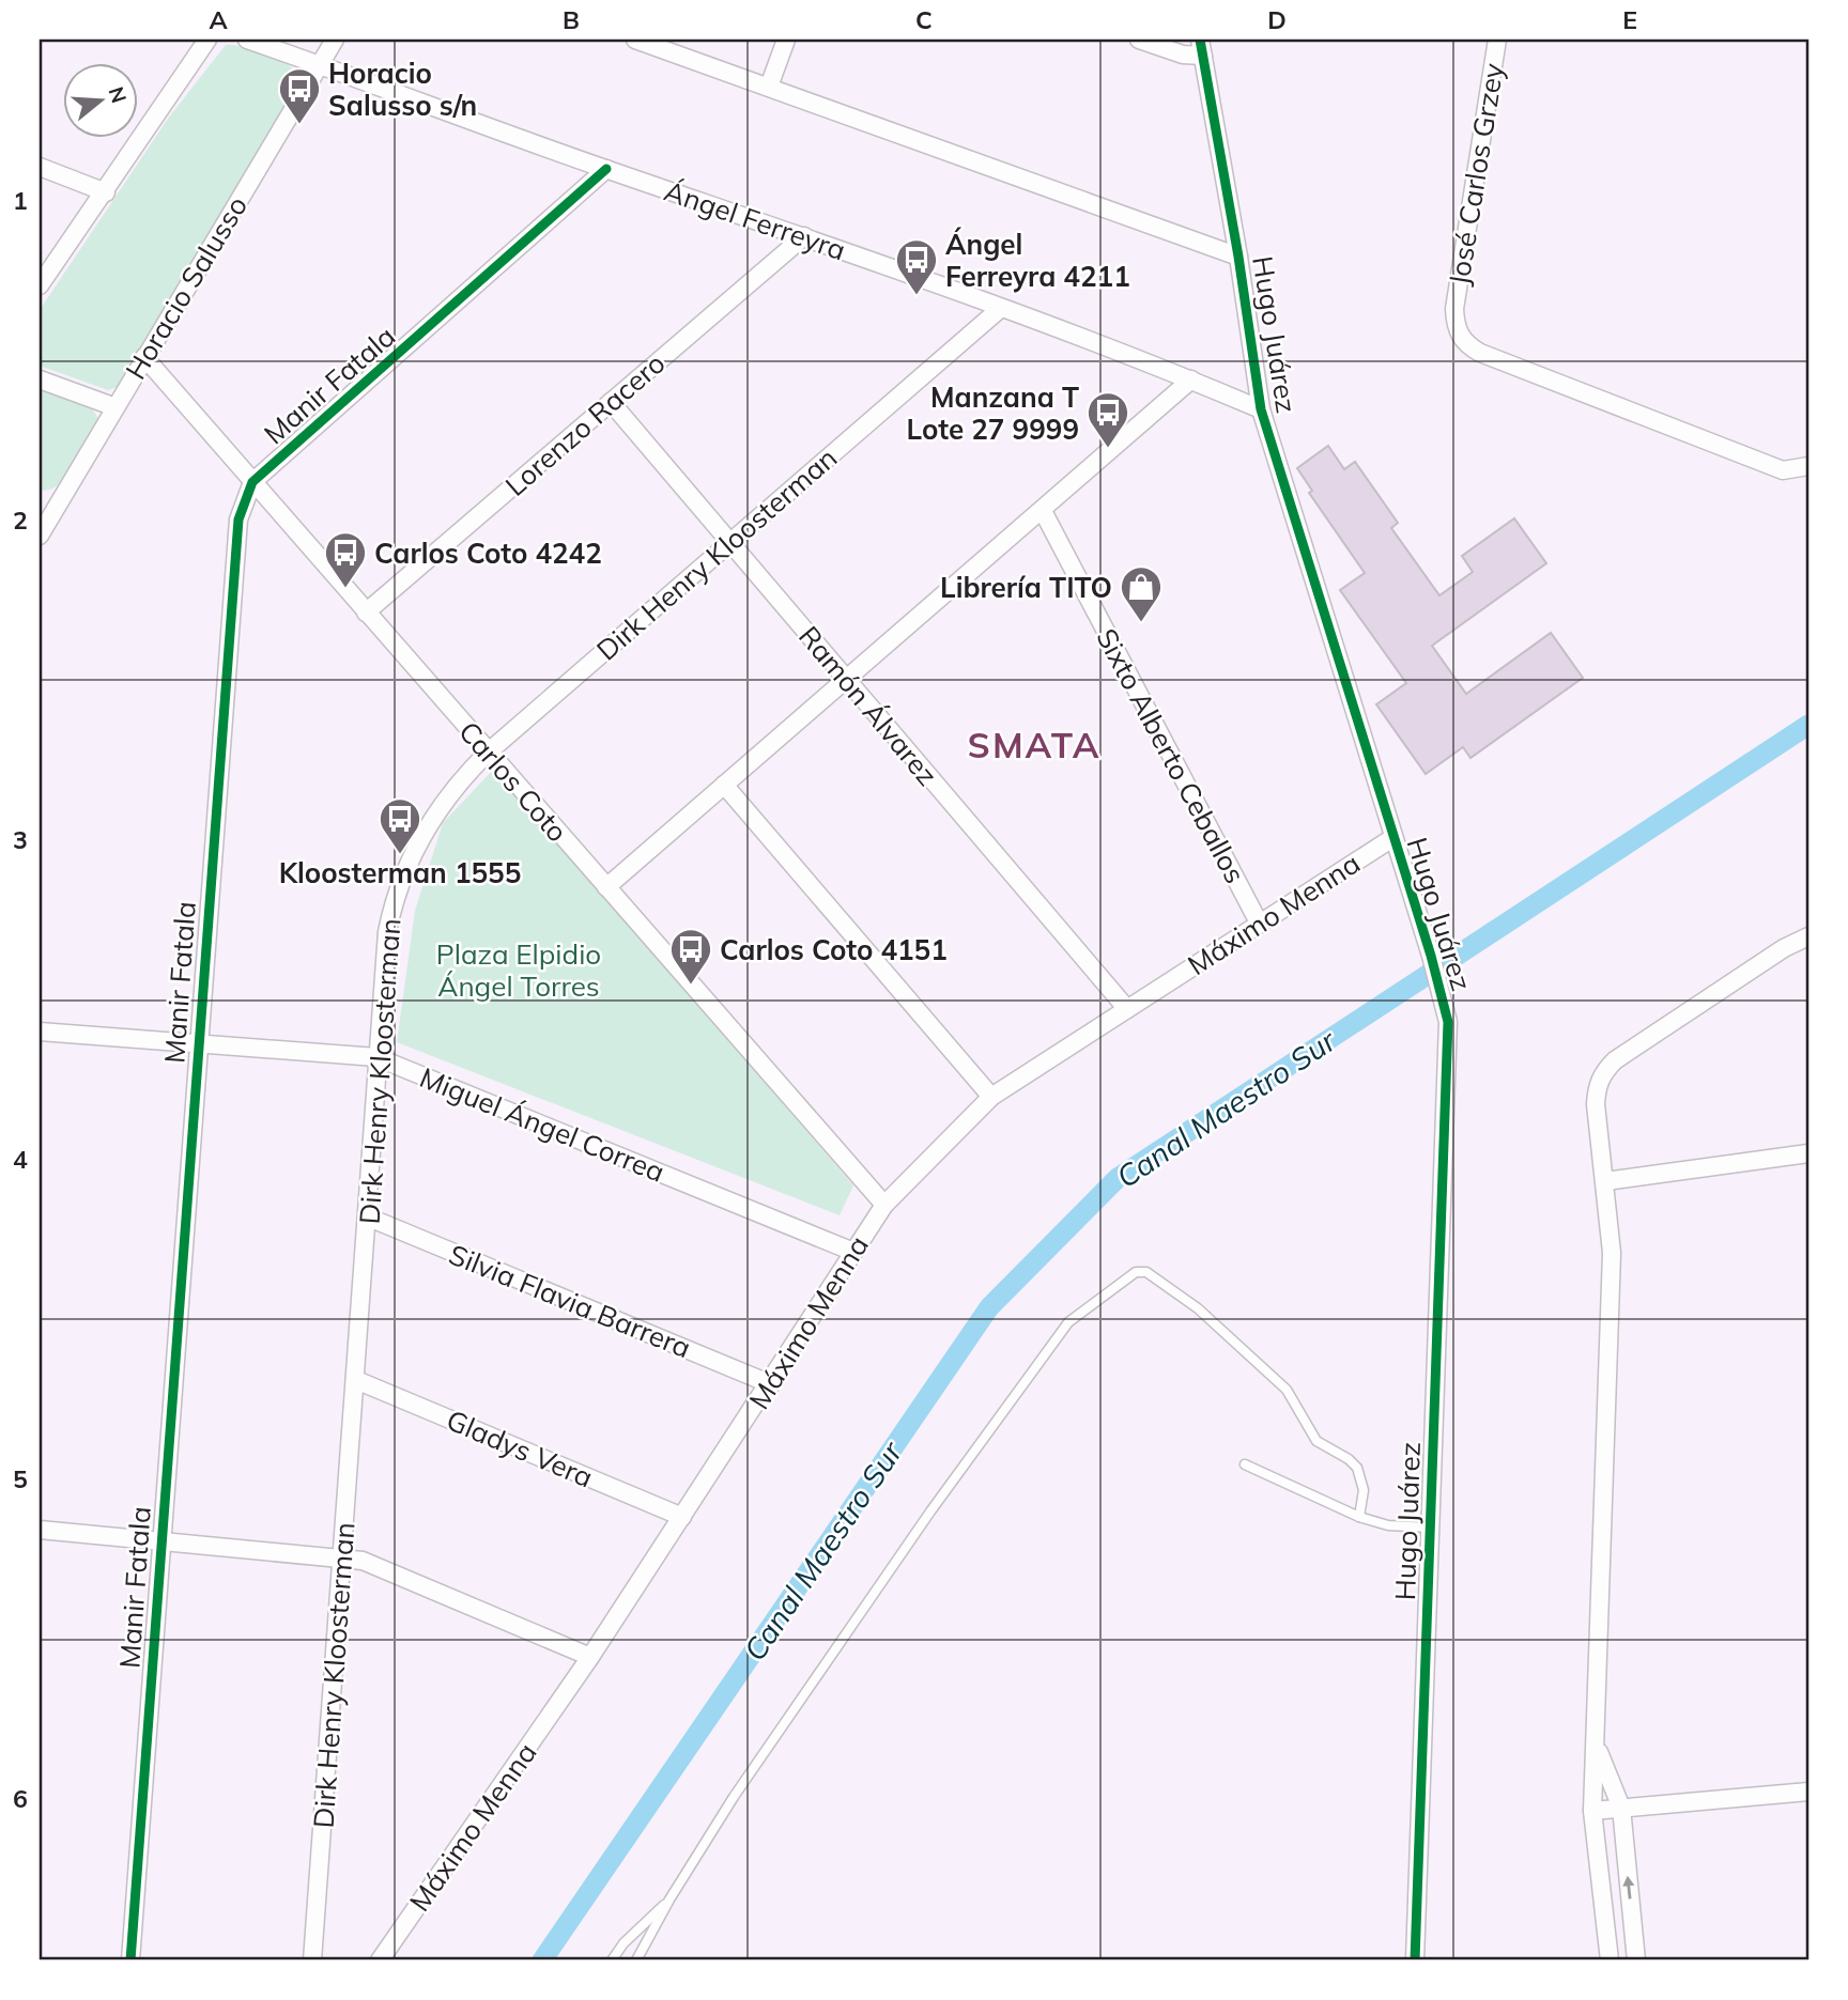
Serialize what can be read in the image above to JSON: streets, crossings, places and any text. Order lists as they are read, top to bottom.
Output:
{
  "streets": {
    "street": [
      "José Carlos Grzey",
      "Ángel Ferreyra",
      "Horacio Salusso",
      "Hugo Juárez",
      "Manir Fatala",
      "Lorenzo Racero",
      "Dirk Henry Kloosterman",
      "Ramón Álvarez",
      "Sixto Alberto Ceballos",
      "Carlos Coto",
      "Máximo Menna",
      "Miguel Ángel Correa",
      "Silvia Flavia Barrera",
      "Gladys Vera"
    ]
  },
  "crossings": [
    ["Ángel Ferreyra", "Horacio Salusso"],
    ["Ángel Ferreyra", "Hugo Juárez"],
    ["Ángel Ferreyra", "Manir Fatala"],
    ["Ángel Ferreyra", "Lorenzo Racero"],
    ["Ángel Ferreyra", "Dirk Henry Kloosterman"],
    ["Horacio Salusso", "Carlos Coto"],
    ["Hugo Juárez", "Máximo Menna"],
    ["Manir Fatala", "Carlos Coto"],
    ["Manir Fatala", "Miguel Ángel Correa"],
    ["Lorenzo Racero", "Ramón Álvarez"],
    ["Lorenzo Racero", "Carlos Coto"],
    ["Dirk Henry Kloosterman", "Ramón Álvarez"],
    ["Dirk Henry Kloosterman", "Carlos Coto"],
    ["Dirk Henry Kloosterman", "Miguel Ángel Correa"],
    ["Dirk Henry Kloosterman", "Silvia Flavia Barrera"],
    ["Dirk Henry Kloosterman", "Gladys Vera"],
    ["Ramón Álvarez", "Máximo Menna"],
    ["Sixto Alberto Ceballos", "Máximo Menna"],
    ["Carlos Coto", "Máximo Menna"],
    ["Máximo Menna", "Miguel Ángel Correa"],
    ["Máximo Menna", "Silvia Flavia Barrera"],
    ["Máximo Menna", "Gladys Vera"]
  ],
  "districts": ["SMATA"],
  "water": ["Canal Maestro Sur"],
  "parks": ["Plaza Elpidio Ángel Torres"],
  "places": {
    "bus stop": [
      "Horacio Salusso s/n",
      "Ángel Ferreyra 4211",
      "Manzana T Lote 27 9999",
      "Carlos Coto 4242",
      "Kloosterman 1555",
      "Carlos Coto 4151"
    ],
    "shop": ["Librería TITO"]
  },
  "north": "right",
  "grid": {
    "columns": [
      "A",
      "B",
      "C",
      "D",
      "E"
    ],
    "rows": [
      "1",
      "2",
      "3",
      "4",
      "5",
      "6"
    ]
  }
}
